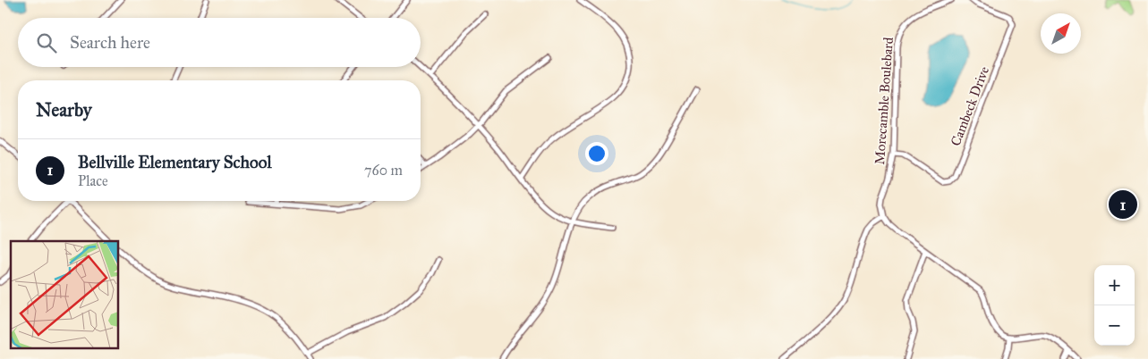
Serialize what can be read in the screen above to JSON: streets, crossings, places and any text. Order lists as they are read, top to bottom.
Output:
{
  "streets": {
    "street": ["Morecamble Boulebard", "Cambeck Drive"]
  },
  "crossings": [
    ["Morecamble Boulebard", "Cambeck Drive"]
  ],
  "north": "top right",
  "page": {
    "search": "Search here",
    "heading": "Nearby",
    "list": [
      {
        "mark": "1",
        "name": "Bellville Elementary School",
        "note": "Place",
        "value": "760 m"
      }
    ],
    "pins": "1",
    "map_buttons": ["+", "−"]
  }
}
